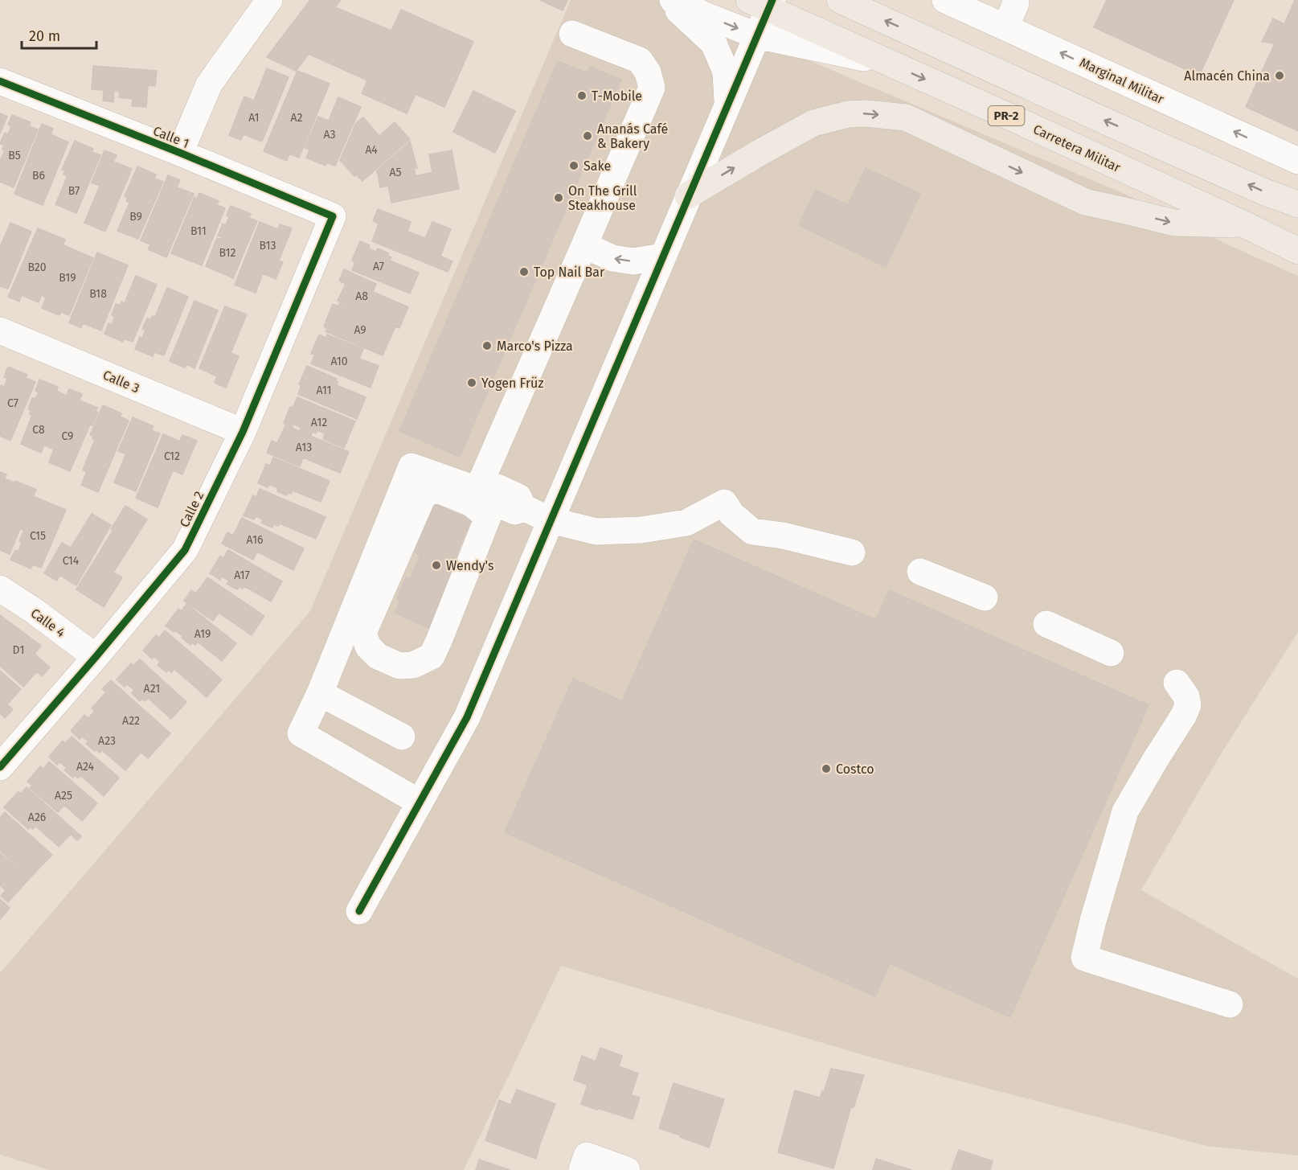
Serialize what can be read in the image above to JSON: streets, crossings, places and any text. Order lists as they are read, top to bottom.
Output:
{
  "streets": {
    "main road": ["PR-2", "Carretera Militar"],
    "street": [
      "Marginal Militar",
      "Calle 1",
      "Calle 3",
      "Calle 2",
      "Calle 4"
    ]
  },
  "crossings": [
    ["Calle 1", "Calle 2"],
    ["Calle 3", "Calle 2"],
    ["Calle 2", "Calle 4"]
  ],
  "one_way": ["Marginal Militar"],
  "places": [
    "Almacén China",
    "T-Mobile",
    "Ananás Café & Bakery",
    "Sake",
    "On The Grill Steakhouse",
    "Top Nail Bar",
    "Marco's Pizza",
    "Yogen Früz",
    "Wendy's",
    "Costco"
  ],
  "house_numbers": [
    "A1",
    "A2",
    "A3",
    "A4",
    "B5",
    "A5",
    "B6",
    "B7",
    "B9",
    "B11",
    "B13",
    "B12",
    "A7",
    "B20",
    "B19",
    "B18",
    "A8",
    "A9",
    "A10",
    "A11",
    "C7",
    "A12",
    "C8",
    "C9",
    "A13",
    "C12",
    "C15",
    "A16",
    "C14",
    "A17",
    "A19",
    "D1",
    "A21",
    "A22",
    "A23",
    "A24",
    "A25",
    "A26"
  ],
  "scale_bar": "20 m"
}
